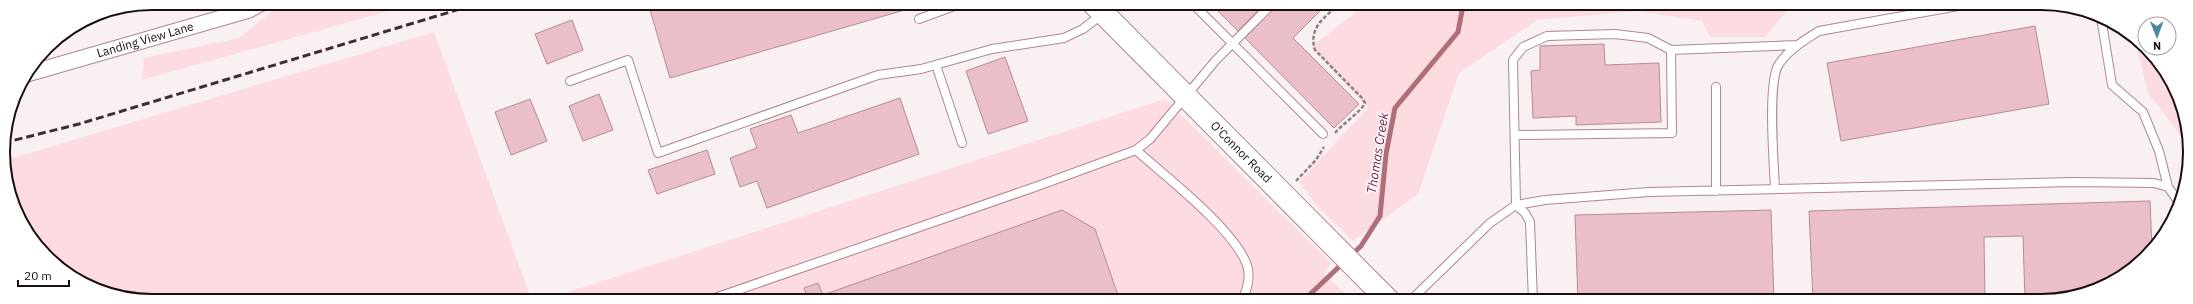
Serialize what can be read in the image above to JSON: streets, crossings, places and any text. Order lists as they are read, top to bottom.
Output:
{
  "streets": {
    "street": ["Landing View Lane", "O'Connor Road"]
  },
  "water": ["Thomas Creek"],
  "scale_bar": "20 m",
  "north": "bottom"
}
